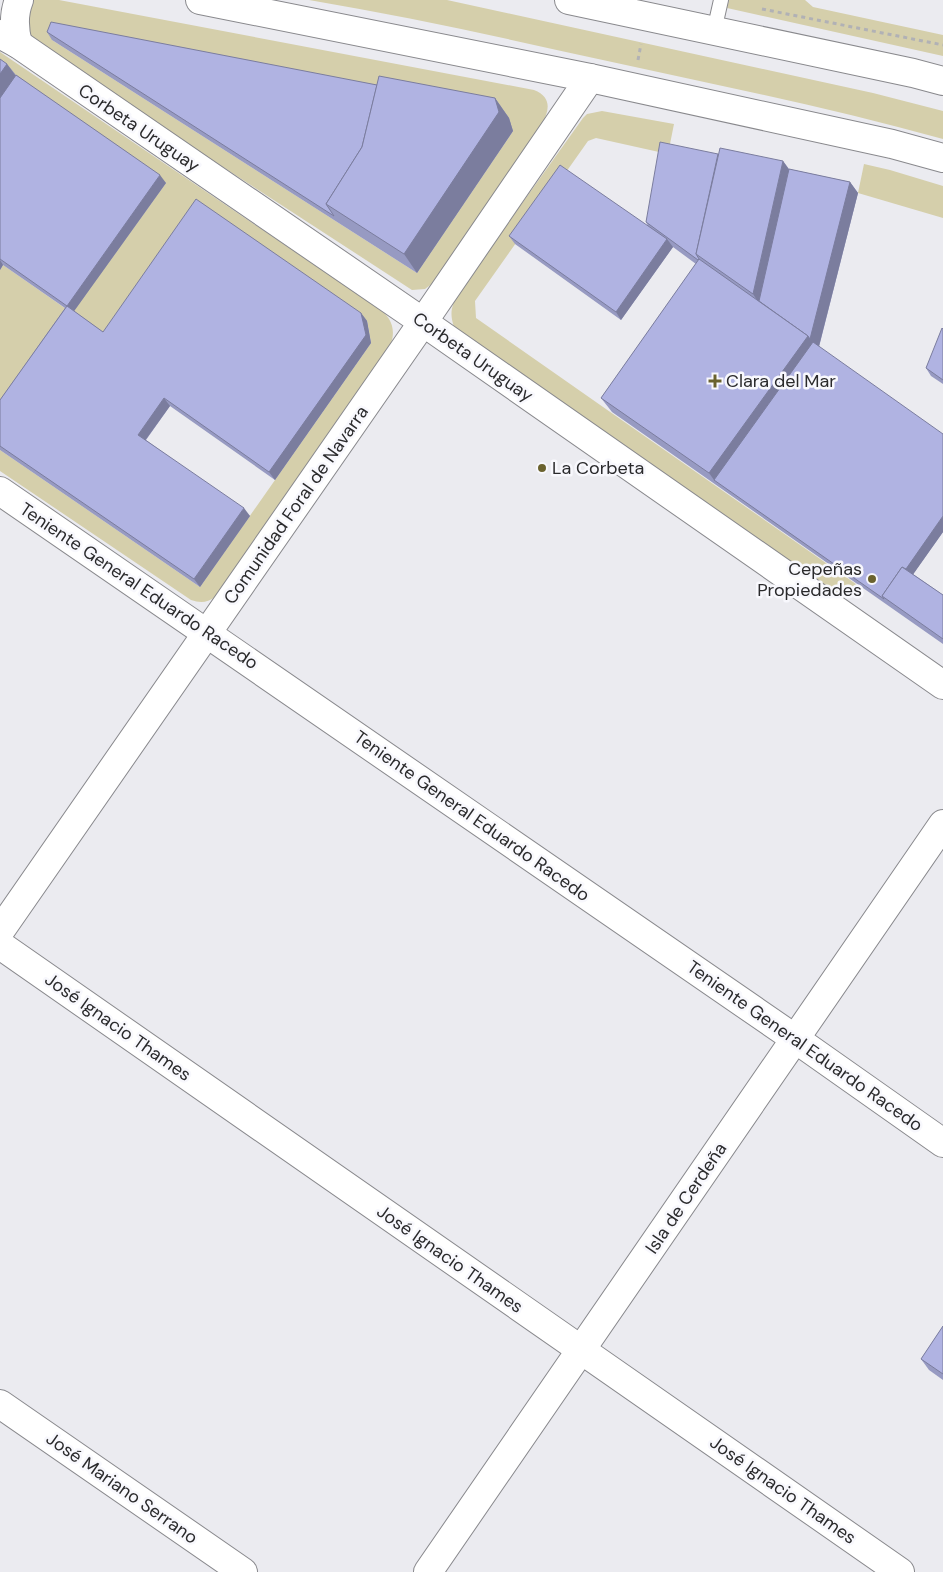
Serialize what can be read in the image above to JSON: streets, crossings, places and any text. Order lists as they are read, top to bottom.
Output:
{
  "streets": {
    "street": [
      "Corbeta Uruguay",
      "Comunidad Foral de Navarra",
      "Teniente General Eduardo Racedo",
      "José Ignacio Thames",
      "Isla de Cerdeña",
      "José Mariano Serrano"
    ]
  },
  "crossings": [
    ["Corbeta Uruguay", "Comunidad Foral de Navarra"],
    ["Comunidad Foral de Navarra", "Teniente General Eduardo Racedo"],
    ["Teniente General Eduardo Racedo", "Isla de Cerdeña"],
    ["José Ignacio Thames", "Isla de Cerdeña"]
  ],
  "places": {
    "health": ["Clara del Mar"],
    "other": ["La Corbeta", "Cepeñas Propiedades"]
  }
}
